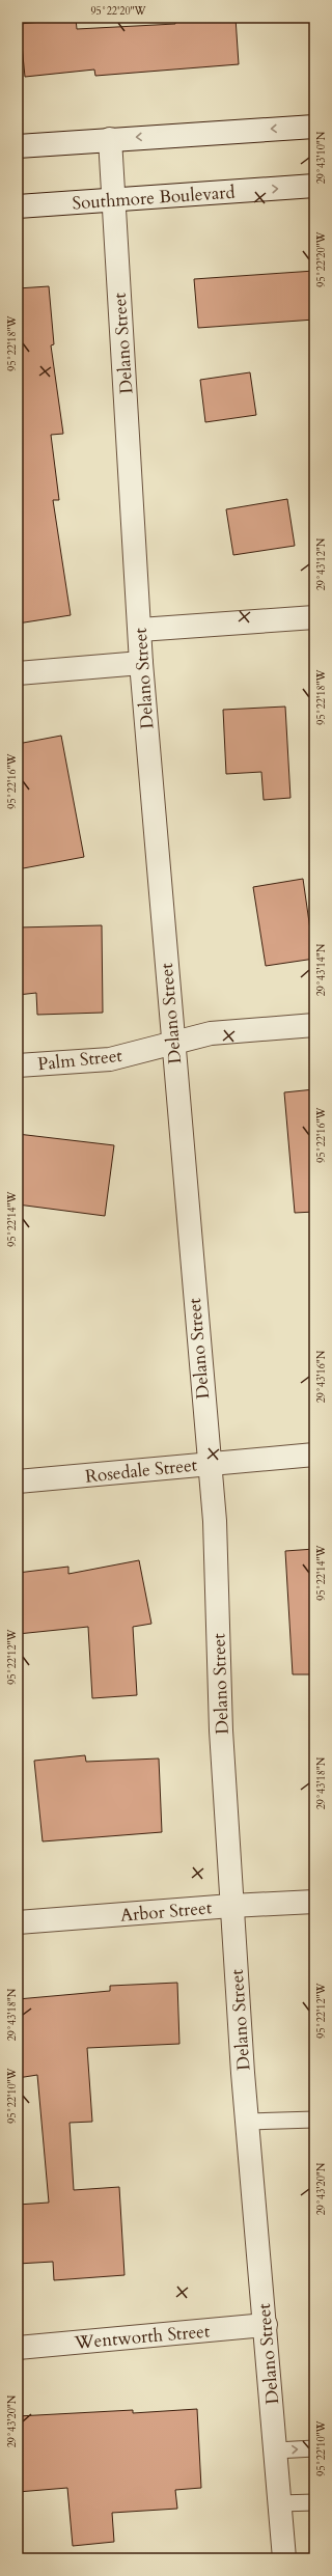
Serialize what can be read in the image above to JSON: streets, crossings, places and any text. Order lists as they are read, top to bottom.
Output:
{
  "streets": {
    "street": [
      "Southmore Boulevard",
      "Delano Street",
      "Palm Street",
      "Rosedale Street",
      "Arbor Street",
      "Wentworth Street"
    ]
  },
  "crossings": [
    ["Southmore Boulevard", "Delano Street"],
    ["Delano Street", "Palm Street"],
    ["Delano Street", "Rosedale Street"],
    ["Delano Street", "Arbor Street"],
    ["Delano Street", "Wentworth Street"]
  ],
  "coordinates": [
    "95°22'20\"W",
    "29°43'10\"N",
    "95°22'18\"W",
    "29°43'12\"N",
    "95°22'16\"W",
    "29°43'14\"N",
    "95°22'14\"W",
    "29°43'16\"N",
    "95°22'12\"W",
    "29°43'18\"N",
    "95°22'10\"W",
    "29°43'20\"N"
  ]
}
